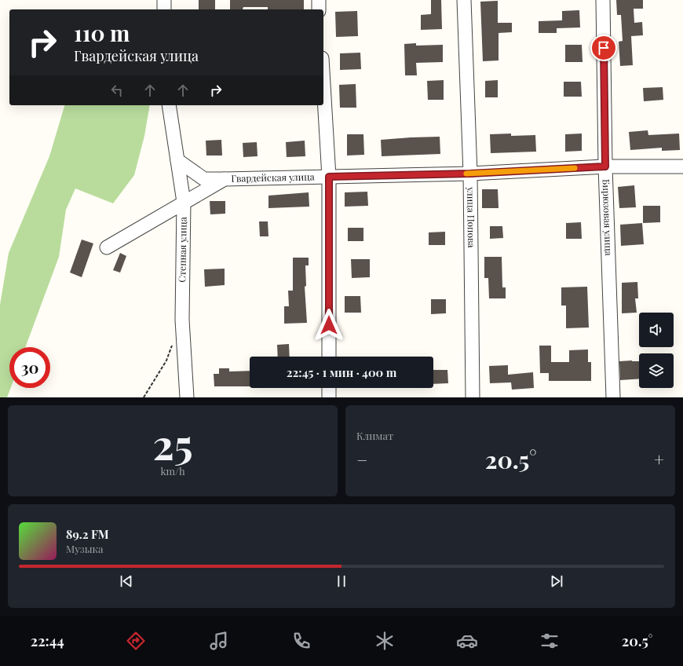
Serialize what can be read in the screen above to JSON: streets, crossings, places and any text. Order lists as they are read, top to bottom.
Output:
{
  "streets": {
    "street": [
      "Гвардейская улица",
      "улица Попова",
      "Бирюзовая улица",
      "Степная улица"
    ]
  },
  "crossings": [
    ["Гвардейская улица", "улица Попова"],
    ["Гвардейская улица", "Бирюзовая улица"],
    ["Гвардейская улица", "Степная улица"]
  ],
  "page": {
    "turn": ["110 m", "Гвардейская улица"],
    "limit": "30",
    "trip": "22:45 · 1 мин · 400 m",
    "tile": [
      ["25", "km/h"],
      "Климат"
    ],
    "heat": ["−", "20.5°", "+"],
    "song": ["89.2 FM", "Музыка"],
    "tabs": ["22:44", "20.5°"]
  }
}
